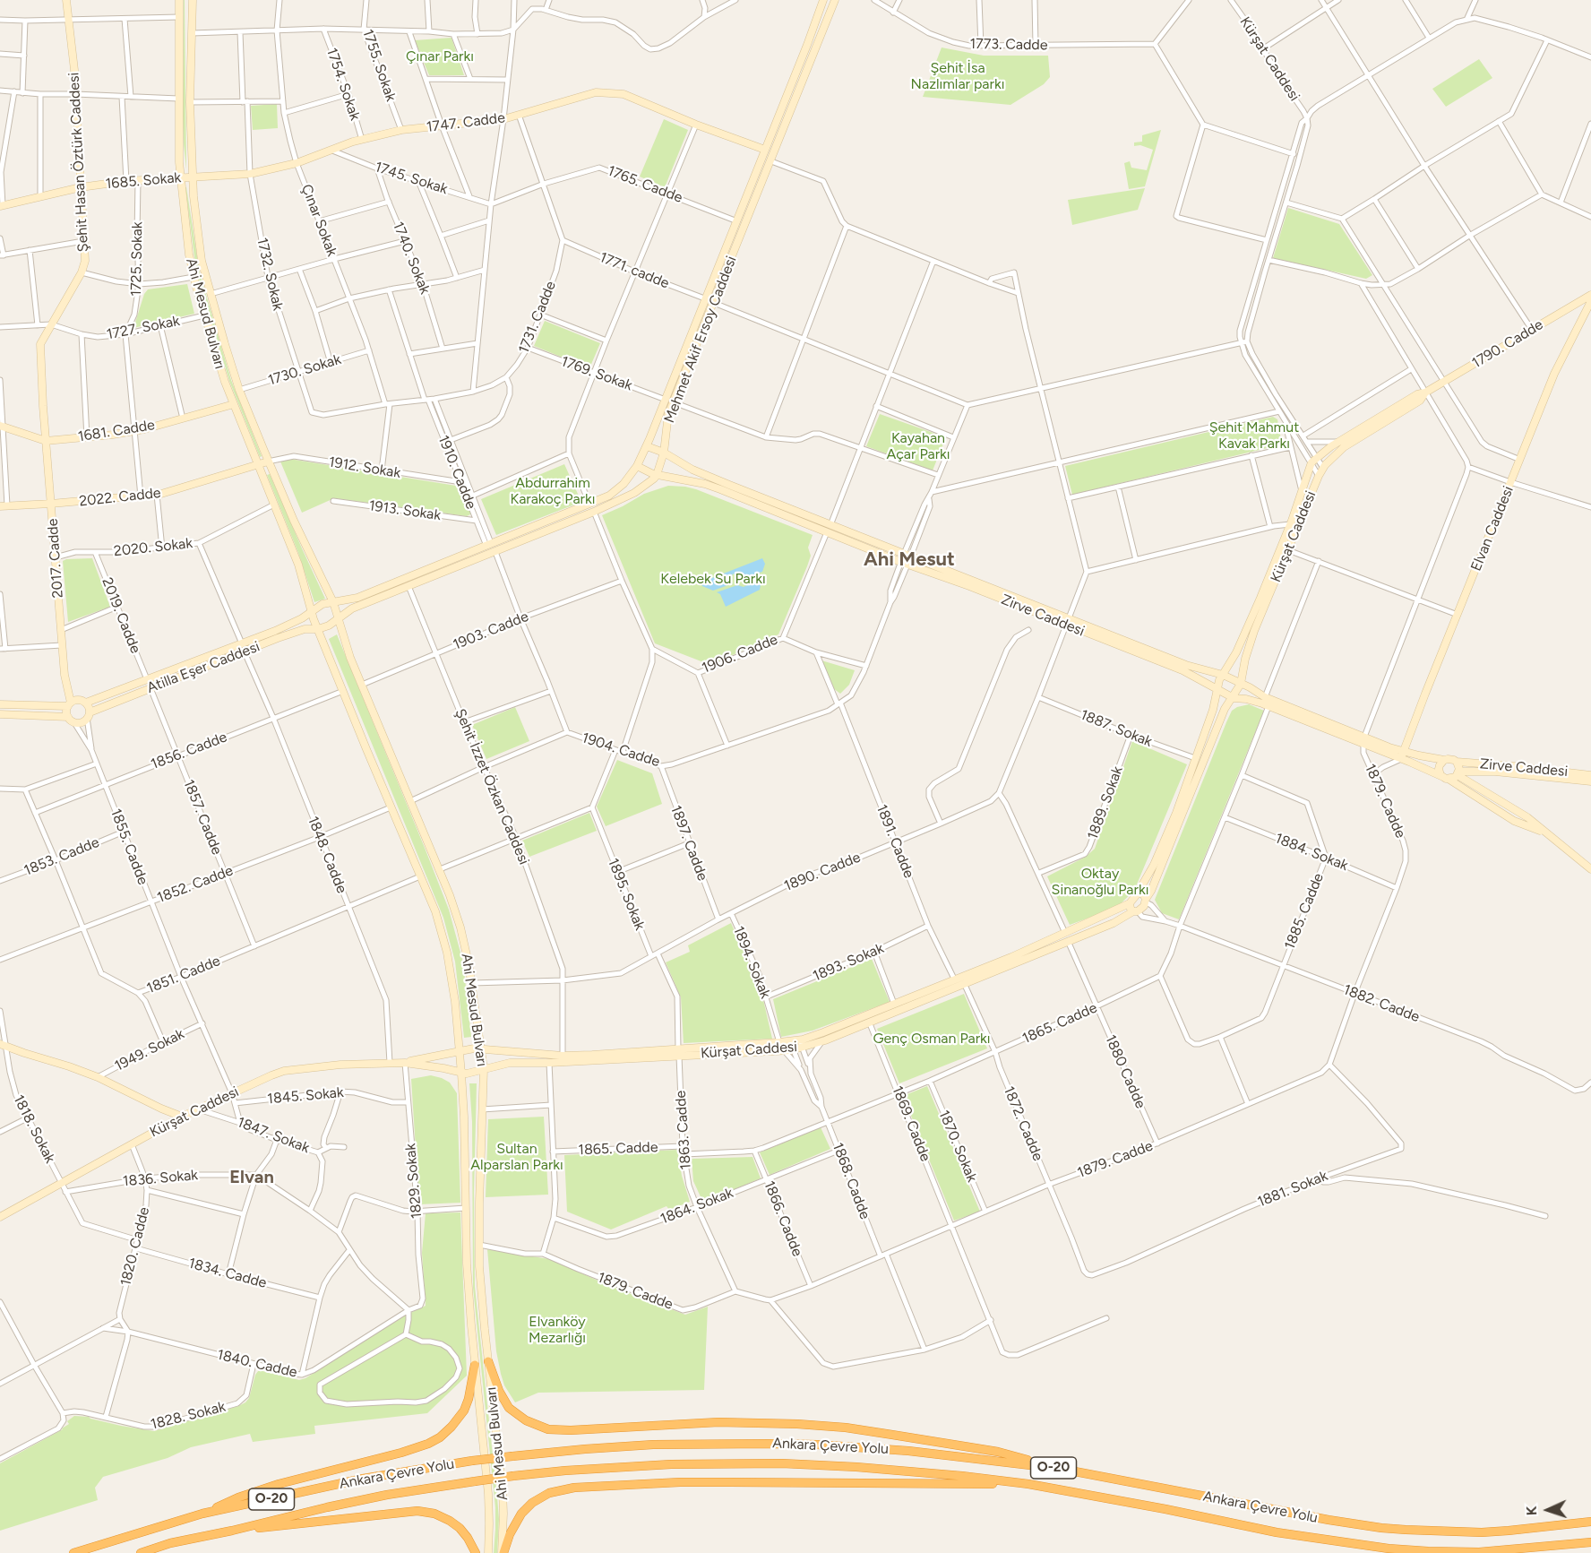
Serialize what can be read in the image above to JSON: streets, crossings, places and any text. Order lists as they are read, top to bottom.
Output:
{
  "streets": {
    "highway": ["Ankara Çevre Yolu", "O-20"],
    "main road": [
      "Kürşat Caddesi",
      "1747. Cadde",
      "Şehit Hasan Öztürk Caddesi",
      "1685. Sokak",
      "Ahi Mesud Bulvarı",
      "Mehmet Akif Ersoy Caddesi",
      "1790. Cadde",
      "1681. Cadde",
      "2022. Cadde",
      "Elvan Caddesi",
      "2017. Cadde",
      "Zirve Caddesi",
      "Atilla Eşer Caddesi"
    ],
    "street": [
      "1773. Cadde",
      "1755. Sokak",
      "1754. Sokak",
      "1745. Sokak",
      "1765. Cadde",
      "Çınar Sokak",
      "1740. Sokak",
      "1725. Sokak",
      "1771. cadde",
      "1732. Sokak",
      "1731. Cadde",
      "1727. Sokak",
      "1730. Sokak",
      "1769. Sokak",
      "1912. Sokak",
      "1910. Cadde",
      "1913. Sokak",
      "2020. Sokak",
      "2019. Cadde",
      "1903. Cadde",
      "1906. Cadde",
      "1887. Sokak",
      "1904. Cadde",
      "1856. Cadde",
      "Şehit İzzet Özkan Caddesi",
      "1879. Cadde",
      "1889. Sokak",
      "1857. Cadde",
      "1891. Cadde",
      "1897. Cadde",
      "1855. Cadde",
      "1884. Sokak",
      "1848. Cadde",
      "1853. Cadde",
      "1890. Cadde",
      "1852. Cadde",
      "1895. Sokak",
      "1885. Cadde",
      "1894. Sokak",
      "1893. Sokak",
      "1851. Cadde",
      "1882. Cadde",
      "1865. Cadde",
      "1949. Sokak",
      "1880 Cadde",
      "1845. Sokak",
      "1869. Cadde",
      "1872. Cadde",
      "1818. Sokak",
      "1863. Cadde",
      "1847. Sokak",
      "1870. Sokak",
      "1836. Sokak",
      "1829. Sokak",
      "1868. Cadde",
      "1881. Sokak",
      "1864. Sokak",
      "1866. Cadde",
      "1820. Cadde",
      "1834. Cadde",
      "1840. Cadde",
      "1828. Sokak"
    ]
  },
  "crossings": [
    ["Kürşat Caddesi", "Ahi Mesud Bulvarı"],
    ["Kürşat Caddesi", "1790. Cadde"],
    ["Kürşat Caddesi", "Zirve Caddesi"],
    ["Kürşat Caddesi", "1887. Sokak"],
    ["Kürşat Caddesi", "Şehit İzzet Özkan Caddesi"],
    ["Kürşat Caddesi", "1891. Cadde"],
    ["Kürşat Caddesi", "1855. Cadde"],
    ["Kürşat Caddesi", "1848. Cadde"],
    ["Kürşat Caddesi", "1894. Sokak"],
    ["Kürşat Caddesi", "1882. Cadde"],
    ["Kürşat Caddesi", "1880 Cadde"],
    ["Kürşat Caddesi", "1869. Cadde"],
    ["Kürşat Caddesi", "1872. Cadde"],
    ["Kürşat Caddesi", "1818. Sokak"],
    ["Kürşat Caddesi", "1863. Cadde"],
    ["Kürşat Caddesi", "1847. Sokak"],
    ["Kürşat Caddesi", "1829. Sokak"],
    ["Kürşat Caddesi", "1868. Cadde"],
    ["Kürşat Caddesi", "1820. Cadde"],
    ["1755. Sokak", "1747. Cadde"],
    ["1754. Sokak", "1747. Cadde"],
    ["1747. Cadde", "1745. Sokak"],
    ["1747. Cadde", "1685. Sokak"],
    ["1747. Cadde", "Çınar Sokak"],
    ["1747. Cadde", "1732. Sokak"],
    ["1747. Cadde", "Ahi Mesud Bulvarı"],
    ["1747. Cadde", "Mehmet Akif Ersoy Caddesi"],
    ["Şehit Hasan Öztürk Caddesi", "1685. Sokak"],
    ["Şehit Hasan Öztürk Caddesi", "1727. Sokak"],
    ["Şehit Hasan Öztürk Caddesi", "1681. Cadde"],
    ["Şehit Hasan Öztürk Caddesi", "2017. Cadde"],
    ["1745. Sokak", "1765. Cadde"],
    ["1745. Sokak", "1740. Sokak"],
    ["1685. Sokak", "1725. Sokak"],
    ["1685. Sokak", "Ahi Mesud Bulvarı"],
    ["1765. Cadde", "Mehmet Akif Ersoy Caddesi"],
    ["Çınar Sokak", "1731. Cadde"],
    ["Çınar Sokak", "1730. Sokak"],
    ["1725. Sokak", "1727. Sokak"],
    ["1725. Sokak", "1681. Cadde"],
    ["1725. Sokak", "2022. Cadde"],
    ["1771. cadde", "1731. Cadde"],
    ["1771. cadde", "Mehmet Akif Ersoy Caddesi"],
    ["1732. Sokak", "1731. Cadde"],
    ["1732. Sokak", "1730. Sokak"],
    ["Ahi Mesud Bulvarı", "1727. Sokak"],
    ["Ahi Mesud Bulvarı", "Mehmet Akif Ersoy Caddesi"],
    ["Ahi Mesud Bulvarı", "1730. Sokak"],
    ["Ahi Mesud Bulvarı", "1681. Cadde"],
    ["Ahi Mesud Bulvarı", "1912. Sokak"],
    ["Ahi Mesud Bulvarı", "2022. Cadde"],
    ["Ahi Mesud Bulvarı", "2020. Sokak"],
    ["Ahi Mesud Bulvarı", "1903. Cadde"],
    ["Ahi Mesud Bulvarı", "Atilla Eşer Caddesi"],
    ["Ahi Mesud Bulvarı", "1856. Cadde"],
    ["Ahi Mesud Bulvarı", "1879. Cadde"],
    ["Ahi Mesud Bulvarı", "1890. Cadde"],
    ["Ahi Mesud Bulvarı", "1852. Cadde"],
    ["Ahi Mesud Bulvarı", "1851. Cadde"],
    ["1731. Cadde", "1730. Sokak"],
    ["1731. Cadde", "1769. Sokak"],
    ["1731. Cadde", "1910. Cadde"],
    ["Mehmet Akif Ersoy Caddesi", "1769. Sokak"],
    ["Mehmet Akif Ersoy Caddesi", "1910. Cadde"],
    ["Mehmet Akif Ersoy Caddesi", "Zirve Caddesi"],
    ["1681. Cadde", "2017. Cadde"],
    ["1912. Sokak", "1910. Cadde"],
    ["1912. Sokak", "2022. Cadde"],
    ["1910. Cadde", "1913. Sokak"],
    ["2022. Cadde", "2017. Cadde"],
    ["Elvan Caddesi", "Zirve Caddesi"],
    ["2020. Sokak", "2017. Cadde"],
    ["2020. Sokak", "2019. Cadde"],
    ["2017. Cadde", "Atilla Eşer Caddesi"],
    ["2017. Cadde", "1855. Cadde"],
    ["2019. Cadde", "Atilla Eşer Caddesi"],
    ["Zirve Caddesi", "1906. Cadde"],
    ["Zirve Caddesi", "1904. Cadde"],
    ["Zirve Caddesi", "1879. Cadde"],
    ["1903. Cadde", "1904. Cadde"],
    ["1903. Cadde", "Şehit İzzet Özkan Caddesi"],
    ["Atilla Eşer Caddesi", "1857. Cadde"],
    ["Atilla Eşer Caddesi", "1855. Cadde"],
    ["Atilla Eşer Caddesi", "1848. Cadde"],
    ["1887. Sokak", "1889. Sokak"],
    ["1904. Cadde", "1891. Cadde"],
    ["1904. Cadde", "1897. Cadde"],
    ["1856. Cadde", "1857. Cadde"],
    ["1856. Cadde", "1855. Cadde"],
    ["1856. Cadde", "1848. Cadde"],
    ["1856. Cadde", "1851. Cadde"],
    ["Şehit İzzet Özkan Caddesi", "1890. Cadde"],
    ["1879. Cadde", "1884. Sokak"],
    ["1879. Cadde", "1882. Cadde"],
    ["1879. Cadde", "1880 Cadde"],
    ["1879. Cadde", "1869. Cadde"],
    ["1879. Cadde", "1872. Cadde"],
    ["1879. Cadde", "1863. Cadde"],
    ["1879. Cadde", "1870. Sokak"],
    ["1879. Cadde", "1868. Cadde"],
    ["1879. Cadde", "1881. Sokak"],
    ["1879. Cadde", "1866. Cadde"],
    ["1857. Cadde", "1852. Cadde"],
    ["1857. Cadde", "1851. Cadde"],
    ["1891. Cadde", "1890. Cadde"],
    ["1891. Cadde", "1893. Sokak"],
    ["1891. Cadde", "1872. Cadde"],
    ["1897. Cadde", "1890. Cadde"],
    ["1855. Cadde", "1853. Cadde"],
    ["1855. Cadde", "1852. Cadde"],
    ["1855. Cadde", "1851. Cadde"],
    ["1855. Cadde", "1949. Sokak"],
    ["1855. Cadde", "1845. Sokak"],
    ["1855. Cadde", "1847. Sokak"],
    ["1884. Sokak", "1885. Cadde"],
    ["1848. Cadde", "1852. Cadde"],
    ["1848. Cadde", "1851. Cadde"],
    ["1853. Cadde", "1851. Cadde"],
    ["1890. Cadde", "1895. Sokak"],
    ["1890. Cadde", "1894. Sokak"],
    ["1852. Cadde", "1851. Cadde"],
    ["1885. Cadde", "1882. Cadde"],
    ["1885. Cadde", "1865. Cadde"],
    ["1894. Sokak", "1893. Sokak"],
    ["1865. Cadde", "1880 Cadde"],
    ["1865. Cadde", "1869. Cadde"],
    ["1865. Cadde", "1872. Cadde"],
    ["1865. Cadde", "1863. Cadde"],
    ["1865. Cadde", "1870. Sokak"],
    ["1865. Cadde", "1868. Cadde"],
    ["1865. Cadde", "1866. Cadde"],
    ["1845. Sokak", "1829. Sokak"],
    ["1872. Cadde", "1881. Sokak"],
    ["1863. Cadde", "1864. Sokak"],
    ["1836. Sokak", "1820. Cadde"],
    ["1829. Sokak", "1840. Cadde"],
    ["1868. Cadde", "1864. Sokak"],
    ["1864. Sokak", "1866. Cadde"],
    ["1820. Cadde", "1834. Cadde"],
    ["1840. Cadde", "1828. Sokak"]
  ],
  "districts": ["Ahi Mesut", "Elvan"],
  "parks": [
    "Çınar Parkı",
    "Şehit İsa Nazlımlar parkı",
    "Şehit Mahmut Kavak Parkı",
    "Kayahan Açar Parkı",
    "Abdurrahim Karakoç Parkı",
    "Kelebek Su Parkı",
    "Oktay Sinanoğlu Parkı",
    "Genç Osman Parkı",
    "Sultan Alparslan Parkı",
    "Elvanköy Mezarlığı"
  ],
  "north": "left"
}
